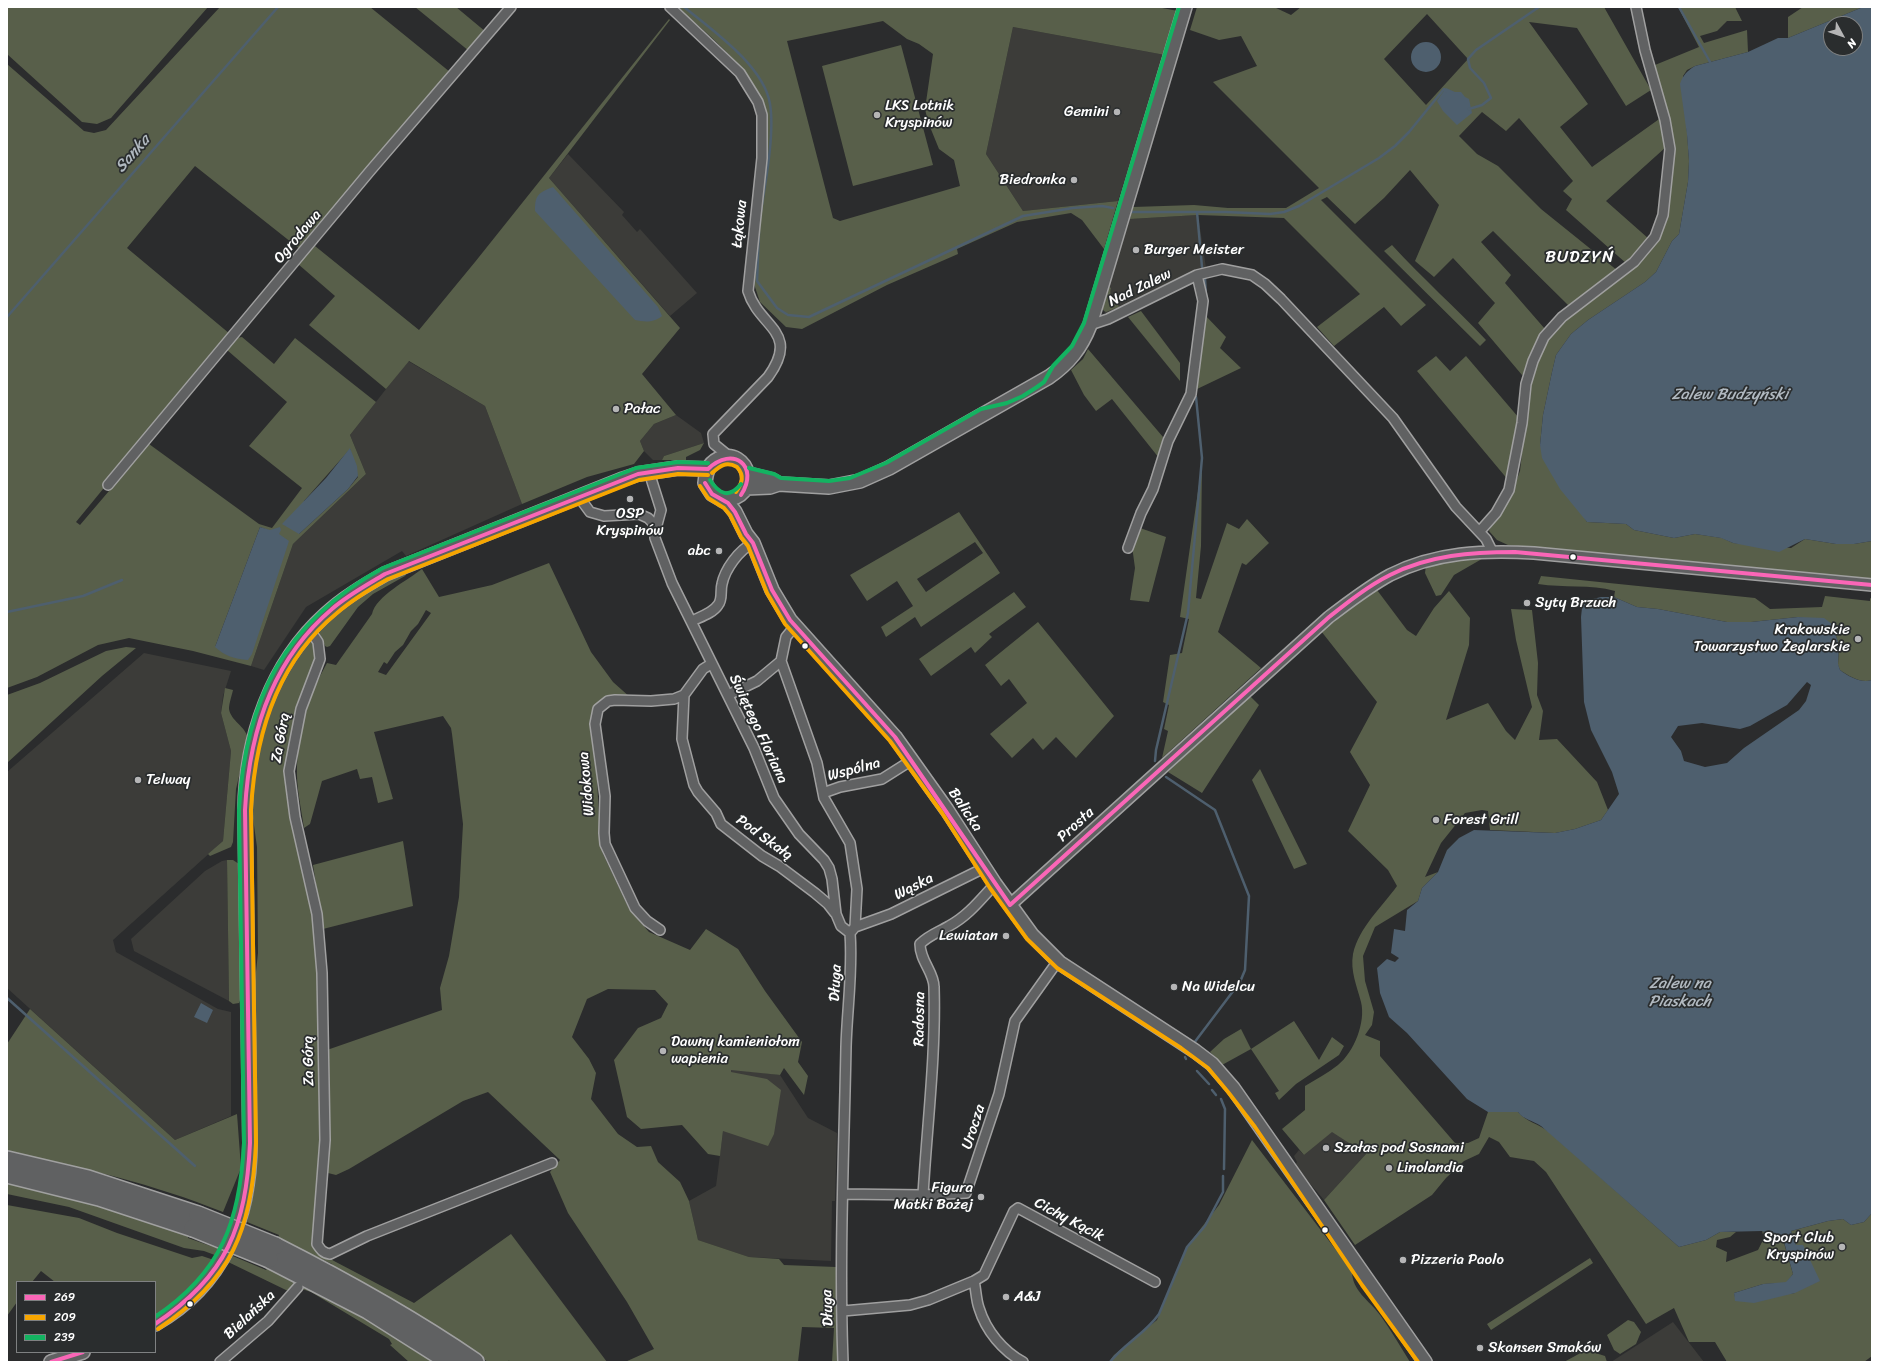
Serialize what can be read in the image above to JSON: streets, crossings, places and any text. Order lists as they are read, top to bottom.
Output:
{
  "streets": {
    "main road": ["Balicka"],
    "street": [
      "Łąkowa",
      "Ogrodowa",
      "Nad Zalew",
      "Świętego Floriana",
      "Za Górą",
      "Wspólna",
      "Widokowa",
      "Prosta",
      "Pod Skałą",
      "Wąska",
      "Długa",
      "Radosna",
      "Urocza",
      "Cichy Kącik",
      "Bielańska"
    ]
  },
  "crossings": [
    ["Łąkowa", "Balicka"],
    ["Nad Zalew", "Prosta"],
    ["Świętego Floriana", "Pod Skałą"],
    ["Świętego Floriana", "Wąska"],
    ["Świętego Floriana", "Długa"],
    ["Wspólna", "Balicka"],
    ["Wspólna", "Długa"],
    ["Widokowa", "Pod Skałą"],
    ["Balicka", "Prosta"],
    ["Balicka", "Wąska"],
    ["Balicka", "Radosna"],
    ["Balicka", "Urocza"],
    ["Wąska", "Długa"],
    ["Długa", "Urocza"],
    ["Długa", "Cichy Kącik"],
    ["Radosna", "Urocza"]
  ],
  "districts": ["BUDZYŃ"],
  "water": ["Sanka", "Zalew Budzyński", "Zalew na Piaskach"],
  "places": [
    "Gemini",
    "LKS Lotnik Kryspinów",
    "Biedronka",
    "Burger Meister",
    "Pałac",
    "OSP Kryspinów",
    "abc",
    "Syty Brzuch",
    "Krakowskie Towarzystwo Żeglarskie",
    "Telway",
    "Forest Grill",
    "Lewiatan",
    "Na Widelcu",
    "Dawny kamieniołom wapienia",
    "Szałas pod Sosnami",
    "Linolandia",
    "Figura Matki Bożej",
    "Sport Club Kryspinów",
    "Pizzeria Paolo",
    "A&J",
    "Skansen Smaków"
  ],
  "lines": ["transit line 239", "transit line 269", "transit line 209"],
  "legend": ["269", "209", "239"],
  "north": "bottom right"
}
